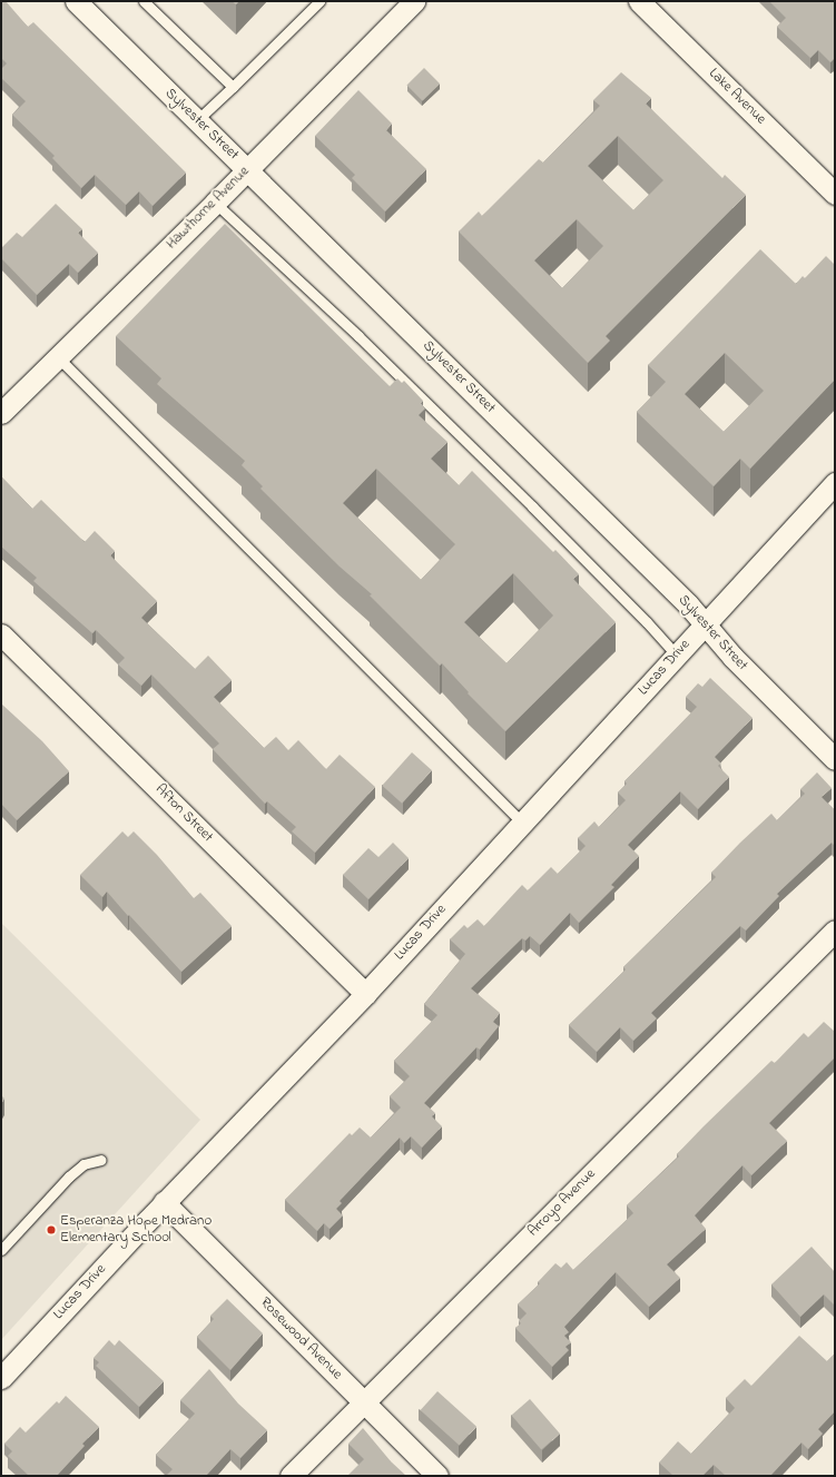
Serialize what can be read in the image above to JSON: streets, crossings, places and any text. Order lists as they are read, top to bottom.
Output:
{
  "streets": {
    "street": [
      "Lake Avenue",
      "Sylvester Street",
      "Hawthorne Avenue",
      "Lucas Drive",
      "Afton Street",
      "Arroyo Avenue",
      "Rosewood Avenue"
    ]
  },
  "crossings": [
    ["Sylvester Street", "Hawthorne Avenue"],
    ["Sylvester Street", "Lucas Drive"],
    ["Lucas Drive", "Afton Street"],
    ["Lucas Drive", "Rosewood Avenue"],
    ["Arroyo Avenue", "Rosewood Avenue"]
  ],
  "places": ["Esperanza Hope Medrano Elementary School"]
}
